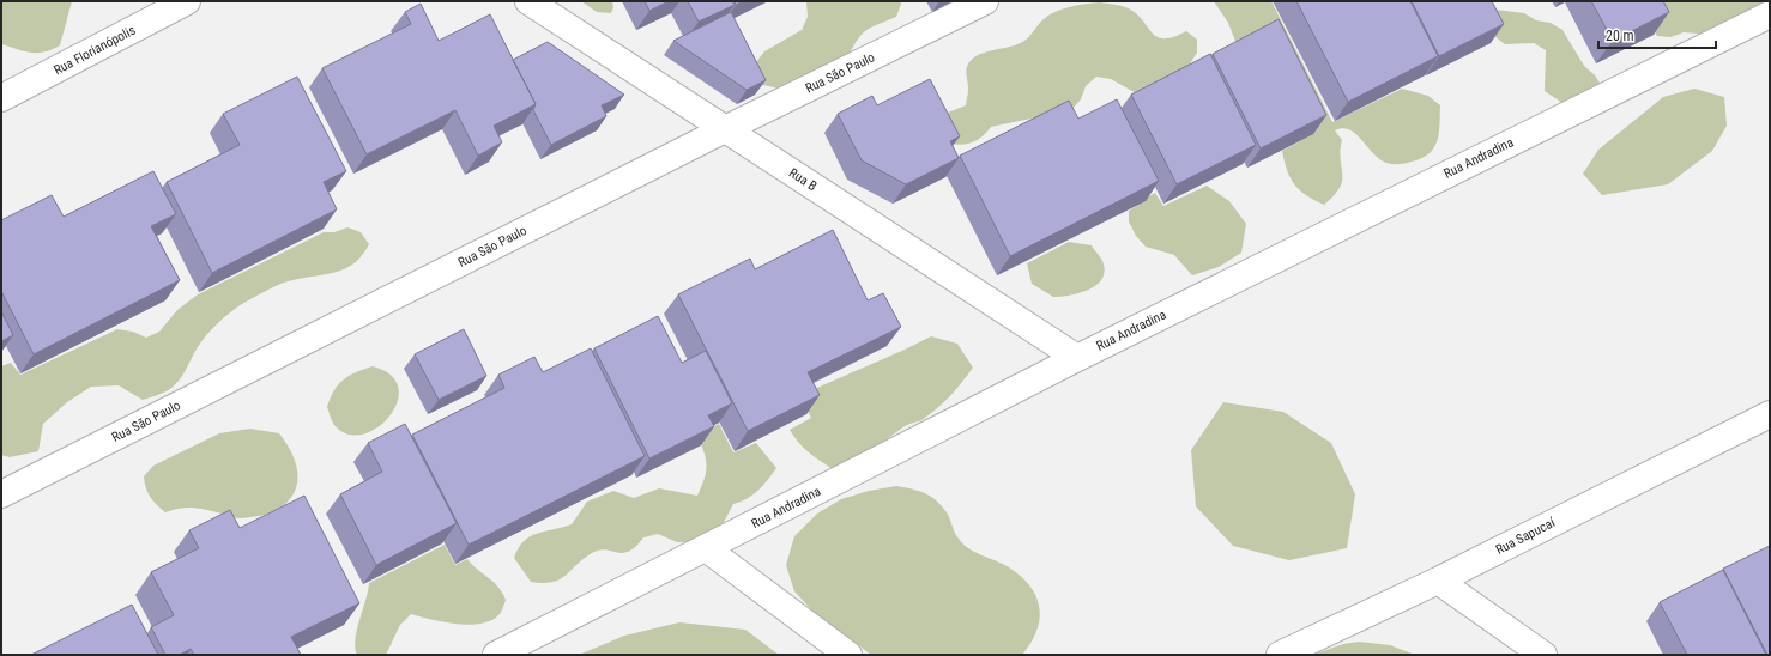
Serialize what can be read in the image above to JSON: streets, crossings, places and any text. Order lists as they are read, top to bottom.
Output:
{
  "streets": {
    "street": [
      "Rua Florianópolis",
      "Rua São Paulo",
      "Rua Andradina",
      "Rua B",
      "Rua Sapucaí"
    ]
  },
  "crossings": [
    ["Rua São Paulo", "Rua B"],
    ["Rua Andradina", "Rua B"]
  ],
  "scale_bar": "20 m"
}
